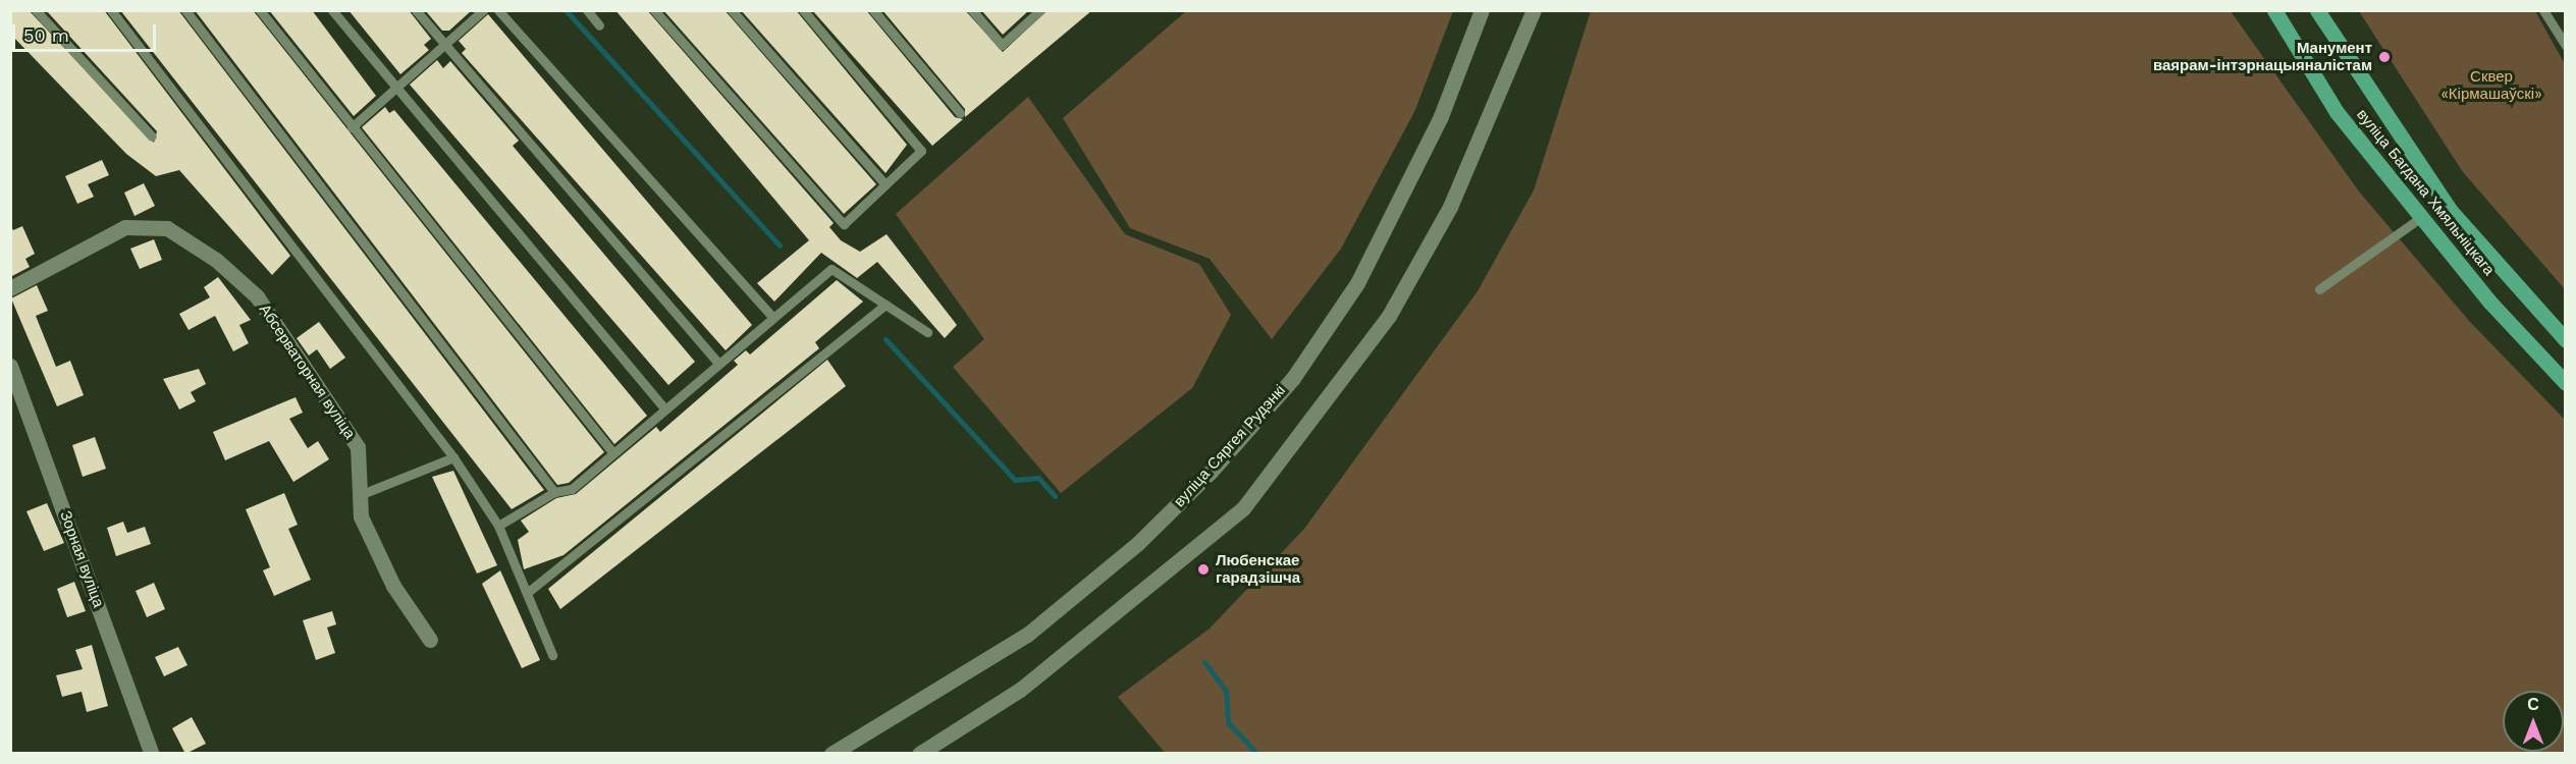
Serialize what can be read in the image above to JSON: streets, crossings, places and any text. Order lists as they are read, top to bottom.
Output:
{
  "streets": {
    "main road": ["вуліца Багдана Хмяльніцкага"],
    "street": ["Абсерваторная вуліца", "вуліца Сяргея Рудэнкі", "Зорная вуліца"]
  },
  "parks": ["Сквер «Кірмашаўскі»"],
  "places": ["Манумент ваярам-інтэрнацыяналістам", "Любенскае гарадзішча"],
  "scale_bar": "50 m",
  "north": "top"
}
